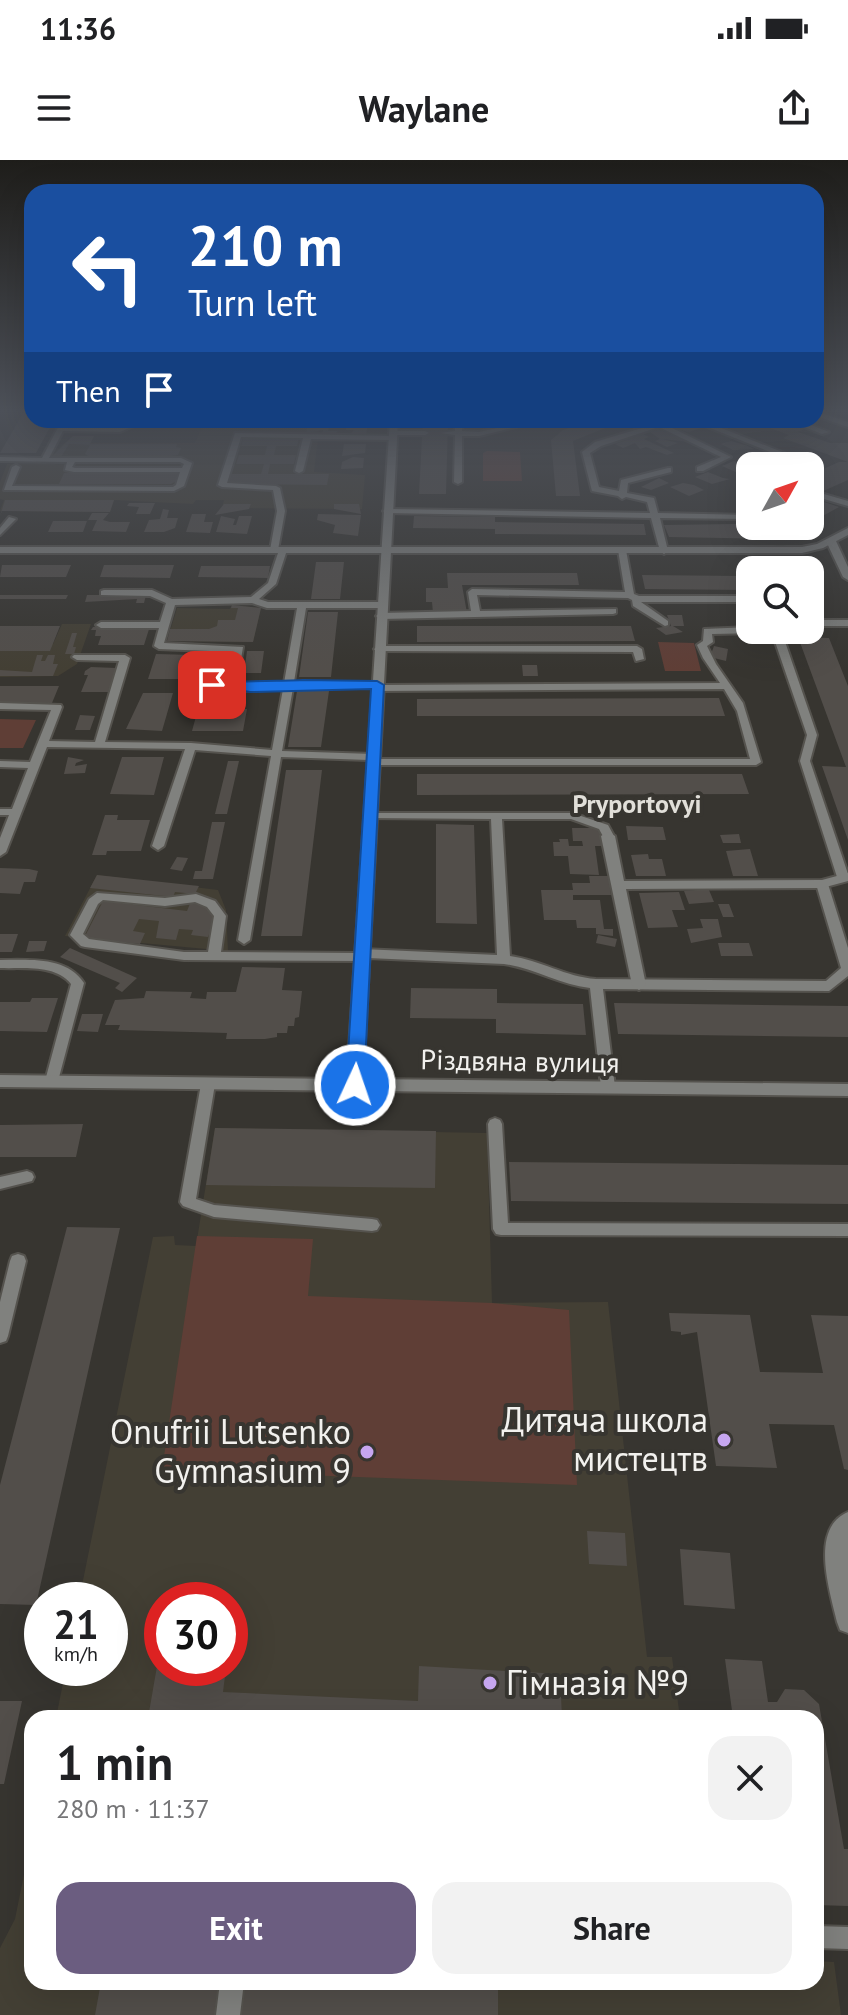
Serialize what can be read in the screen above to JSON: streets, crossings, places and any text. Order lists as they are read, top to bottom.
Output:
{
  "streets": {
    "street": ["Різдвяна вулиця"]
  },
  "districts": ["Pryportovyi"],
  "places": ["Дитяча школа мистецтв", "Onufrii Lutsenko Gymnasium 9", "Гімназія №9"],
  "north": "top right",
  "page": {
    "status": "11:36",
    "header": "Waylane",
    "turn": ["210 m", "Turn left"],
    "then": "Then",
    "speed": "21 km/h",
    "limit": "30",
    "heading": ["1 min", "280 m · 11:37"],
    "buttons": ["Exit", "Share"]
  }
}
